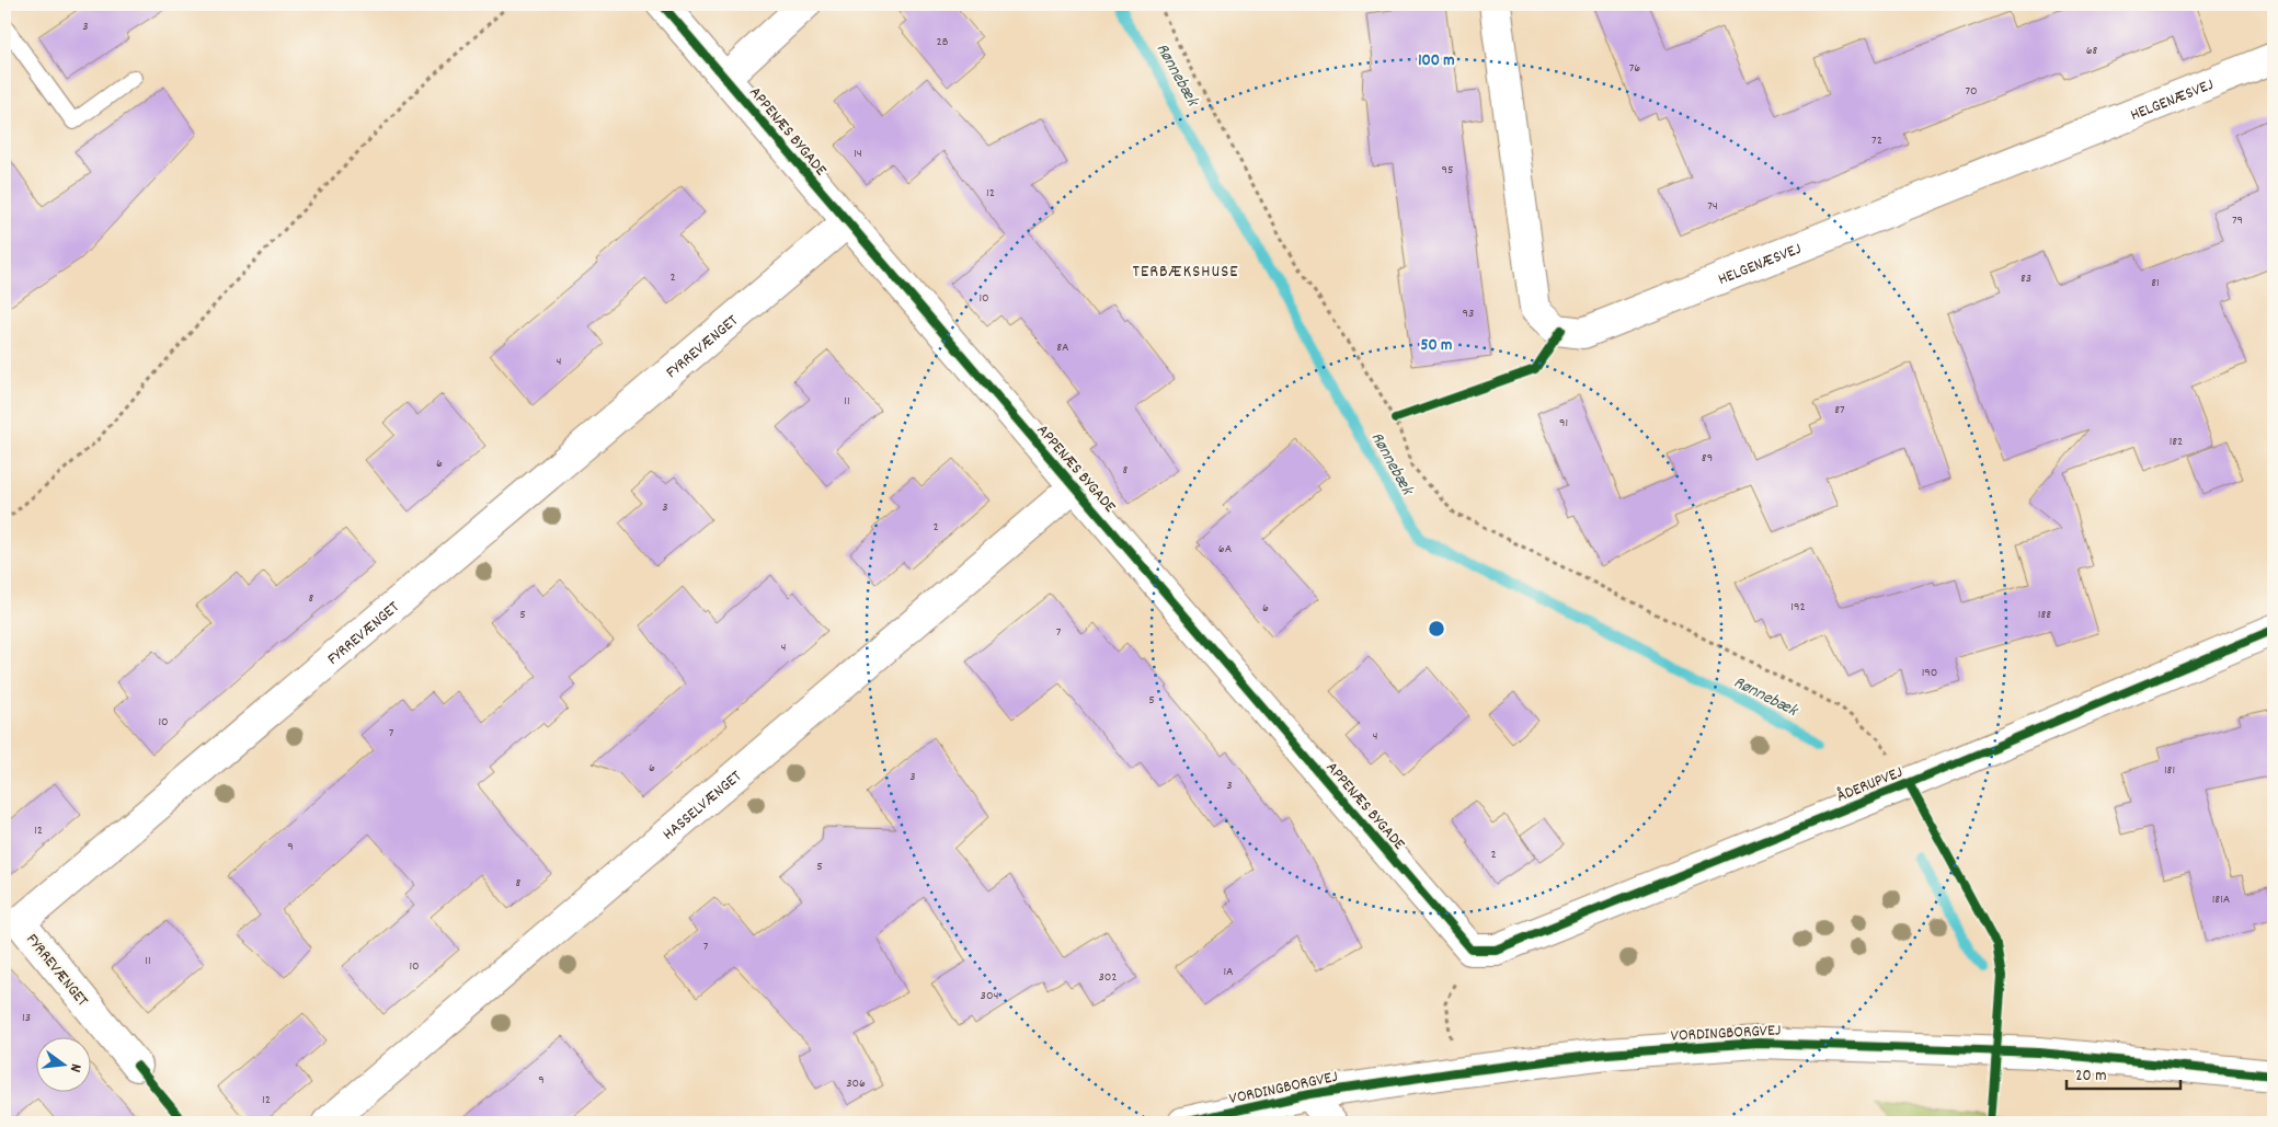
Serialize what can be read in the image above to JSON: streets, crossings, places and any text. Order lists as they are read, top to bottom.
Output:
{
  "streets": {
    "street": [
      "HELGENÆSVEJ",
      "APPENÆS BYGADE",
      "FYRREVÆNGET",
      "ÅDERUPVEJ",
      "HASSELVÆNGET",
      "VORDINGBORGVEJ"
    ]
  },
  "crossings": [
    ["APPENÆS BYGADE", "FYRREVÆNGET"],
    ["APPENÆS BYGADE", "ÅDERUPVEJ"],
    ["APPENÆS BYGADE", "HASSELVÆNGET"]
  ],
  "districts": ["TERBÆKSHUSE"],
  "water": ["Rønnebæk"],
  "house_numbers": [
    "3",
    "2B",
    "68",
    "76",
    "70",
    "72",
    "14",
    "95",
    "12",
    "74",
    "79",
    "2",
    "83",
    "81",
    "10",
    "93",
    "8A",
    "4",
    "11",
    "87",
    "91",
    "182",
    "89",
    "6",
    "8",
    "3",
    "2",
    "6A",
    "8",
    "192",
    "6",
    "5",
    "188",
    "7",
    "4",
    "190",
    "5",
    "10",
    "7",
    "4",
    "6",
    "181",
    "3",
    "3",
    "12",
    "9",
    "2",
    "5",
    "8",
    "181A",
    "7",
    "11",
    "10",
    "1A",
    "302",
    "304",
    "13",
    "9",
    "306",
    "12"
  ],
  "scale_bar": "20 m",
  "north": "right",
  "rings": ["100 m", "50 m"]
}
